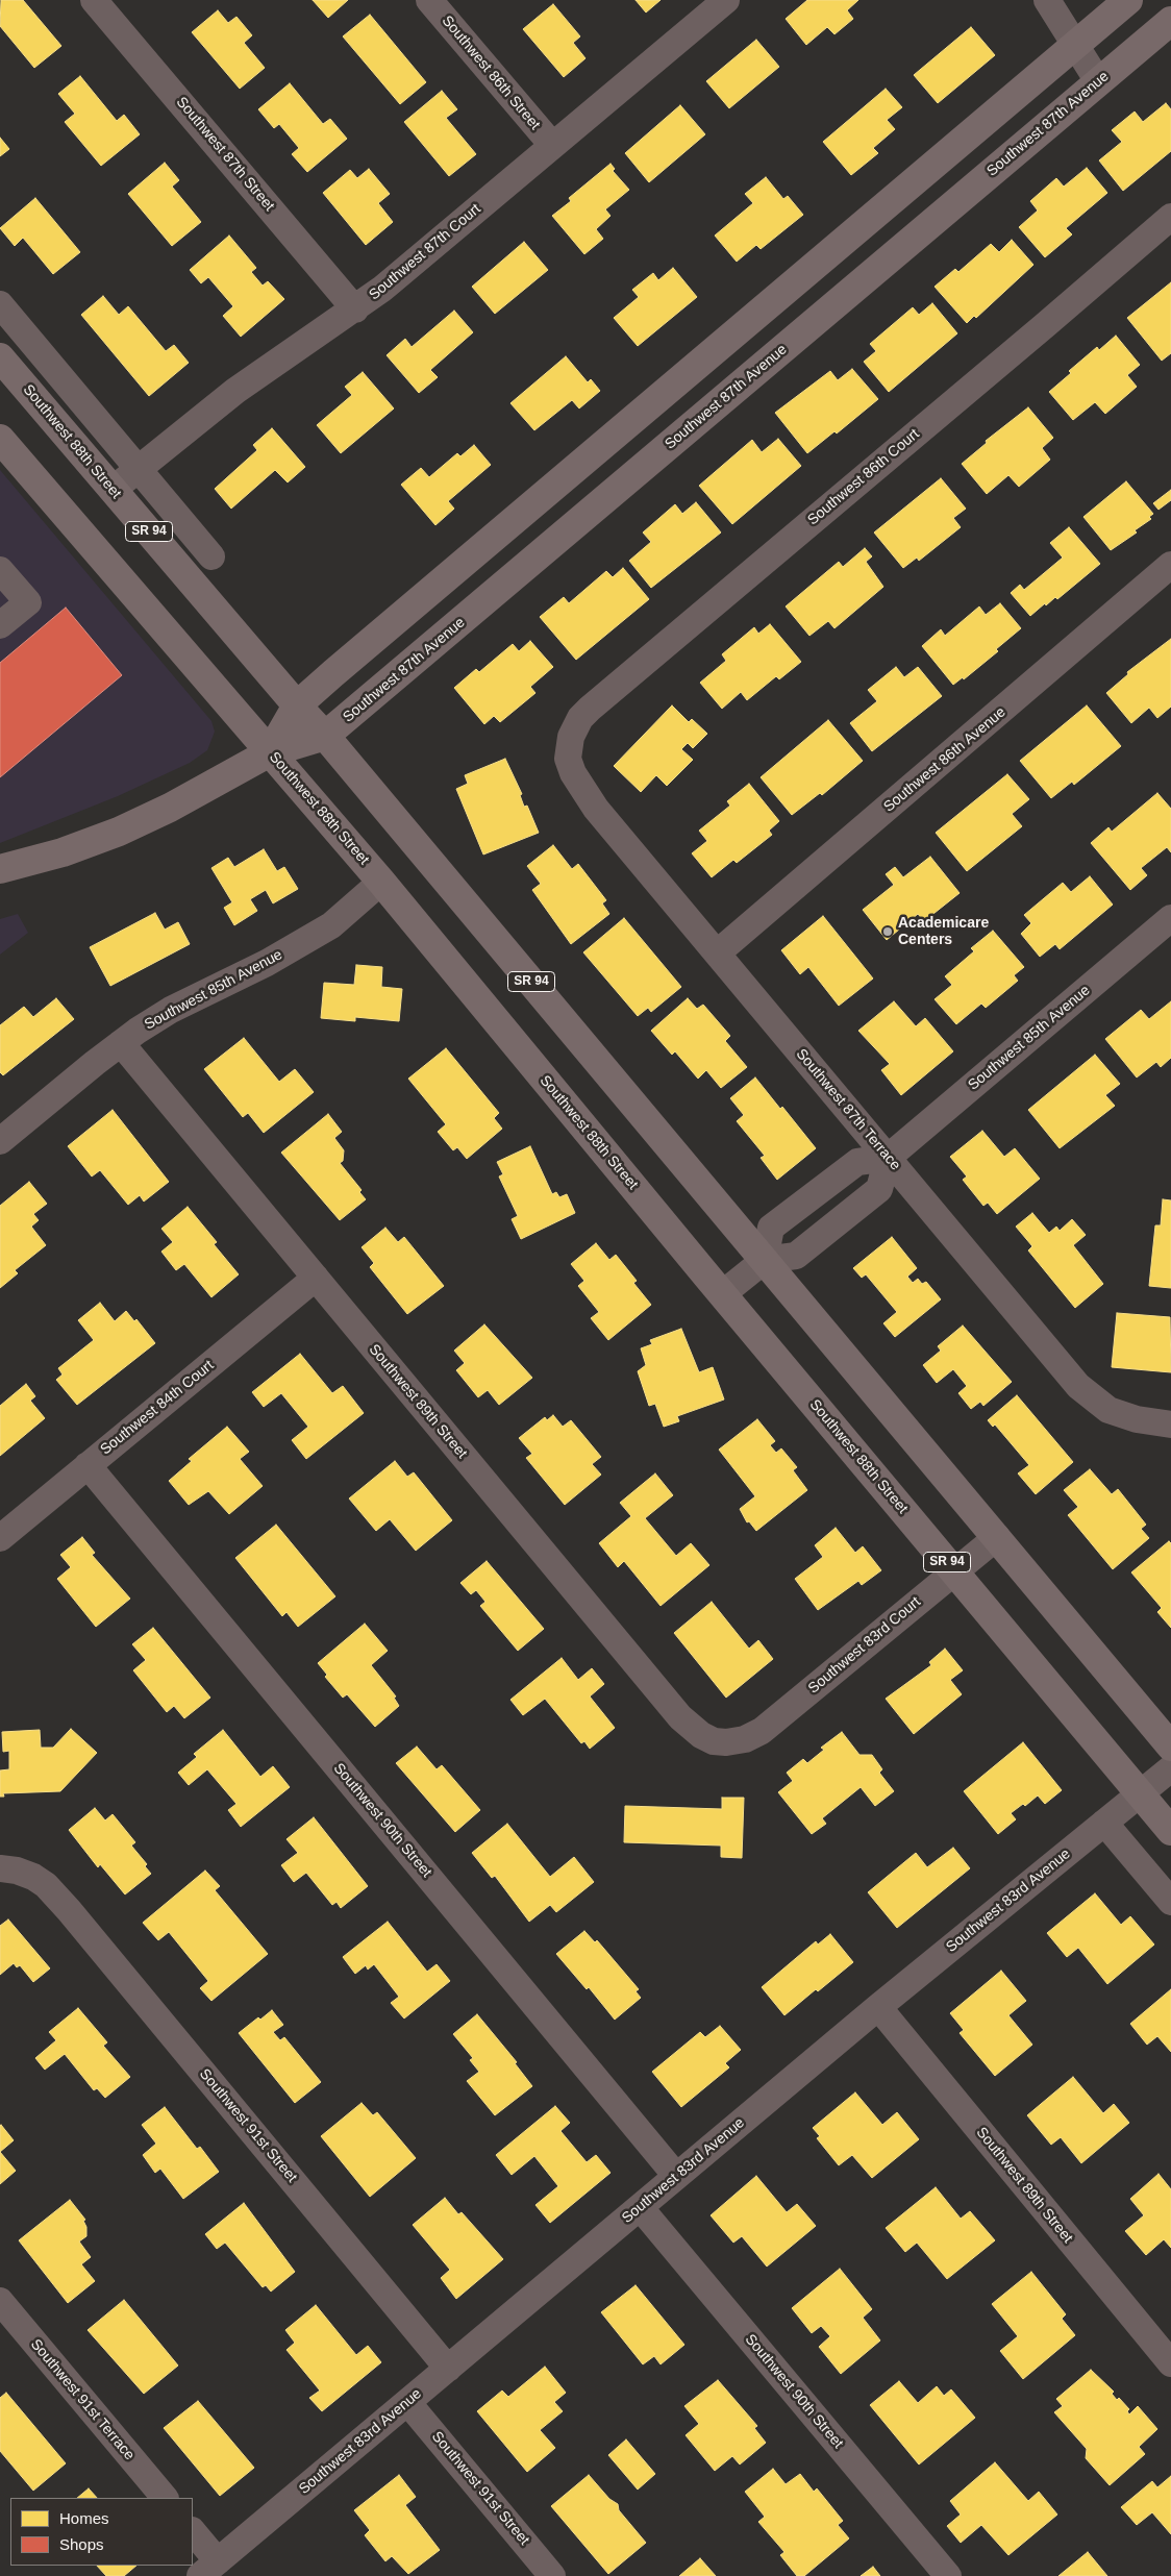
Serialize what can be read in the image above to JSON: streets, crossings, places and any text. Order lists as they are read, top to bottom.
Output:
{
  "streets": {
    "main road": ["Southwest 87th Avenue", "Southwest 88th Street", "SR 94"],
    "street": [
      "Southwest 86th Street",
      "Southwest 87th Street",
      "Southwest 87th Court",
      "Southwest 86th Court",
      "Southwest 86th Avenue",
      "Southwest 85th Avenue",
      "Southwest 87th Terrace",
      "Southwest 89th Street",
      "Southwest 84th Court",
      "Southwest 83rd Court",
      "Southwest 90th Street",
      "Southwest 83rd Avenue",
      "Southwest 91st Street",
      "Southwest 91st Terrace"
    ]
  },
  "crossings": [
    ["Southwest 86th Street", "Southwest 87th Court"],
    ["Southwest 87th Avenue", "Southwest 88th Street"],
    ["Southwest 87th Street", "Southwest 87th Court"],
    ["Southwest 87th Court", "Southwest 88th Street"],
    ["Southwest 88th Street", "Southwest 85th Avenue"],
    ["Southwest 88th Street", "Southwest 83rd Court"],
    ["Southwest 88th Street", "Southwest 83rd Avenue"],
    ["Southwest 86th Court", "Southwest 87th Terrace"],
    ["Southwest 86th Avenue", "Southwest 87th Terrace"],
    ["Southwest 85th Avenue", "Southwest 87th Terrace"],
    ["Southwest 85th Avenue", "Southwest 89th Street"],
    ["Southwest 89th Street", "Southwest 84th Court"],
    ["Southwest 89th Street", "Southwest 83rd Court"],
    ["Southwest 89th Street", "Southwest 83rd Avenue"],
    ["Southwest 84th Court", "Southwest 90th Street"],
    ["Southwest 90th Street", "Southwest 83rd Avenue"],
    ["Southwest 83rd Avenue", "Southwest 91st Street"]
  ],
  "places": ["Academicare Centers"],
  "legend": ["Homes", "Shops"]
}
